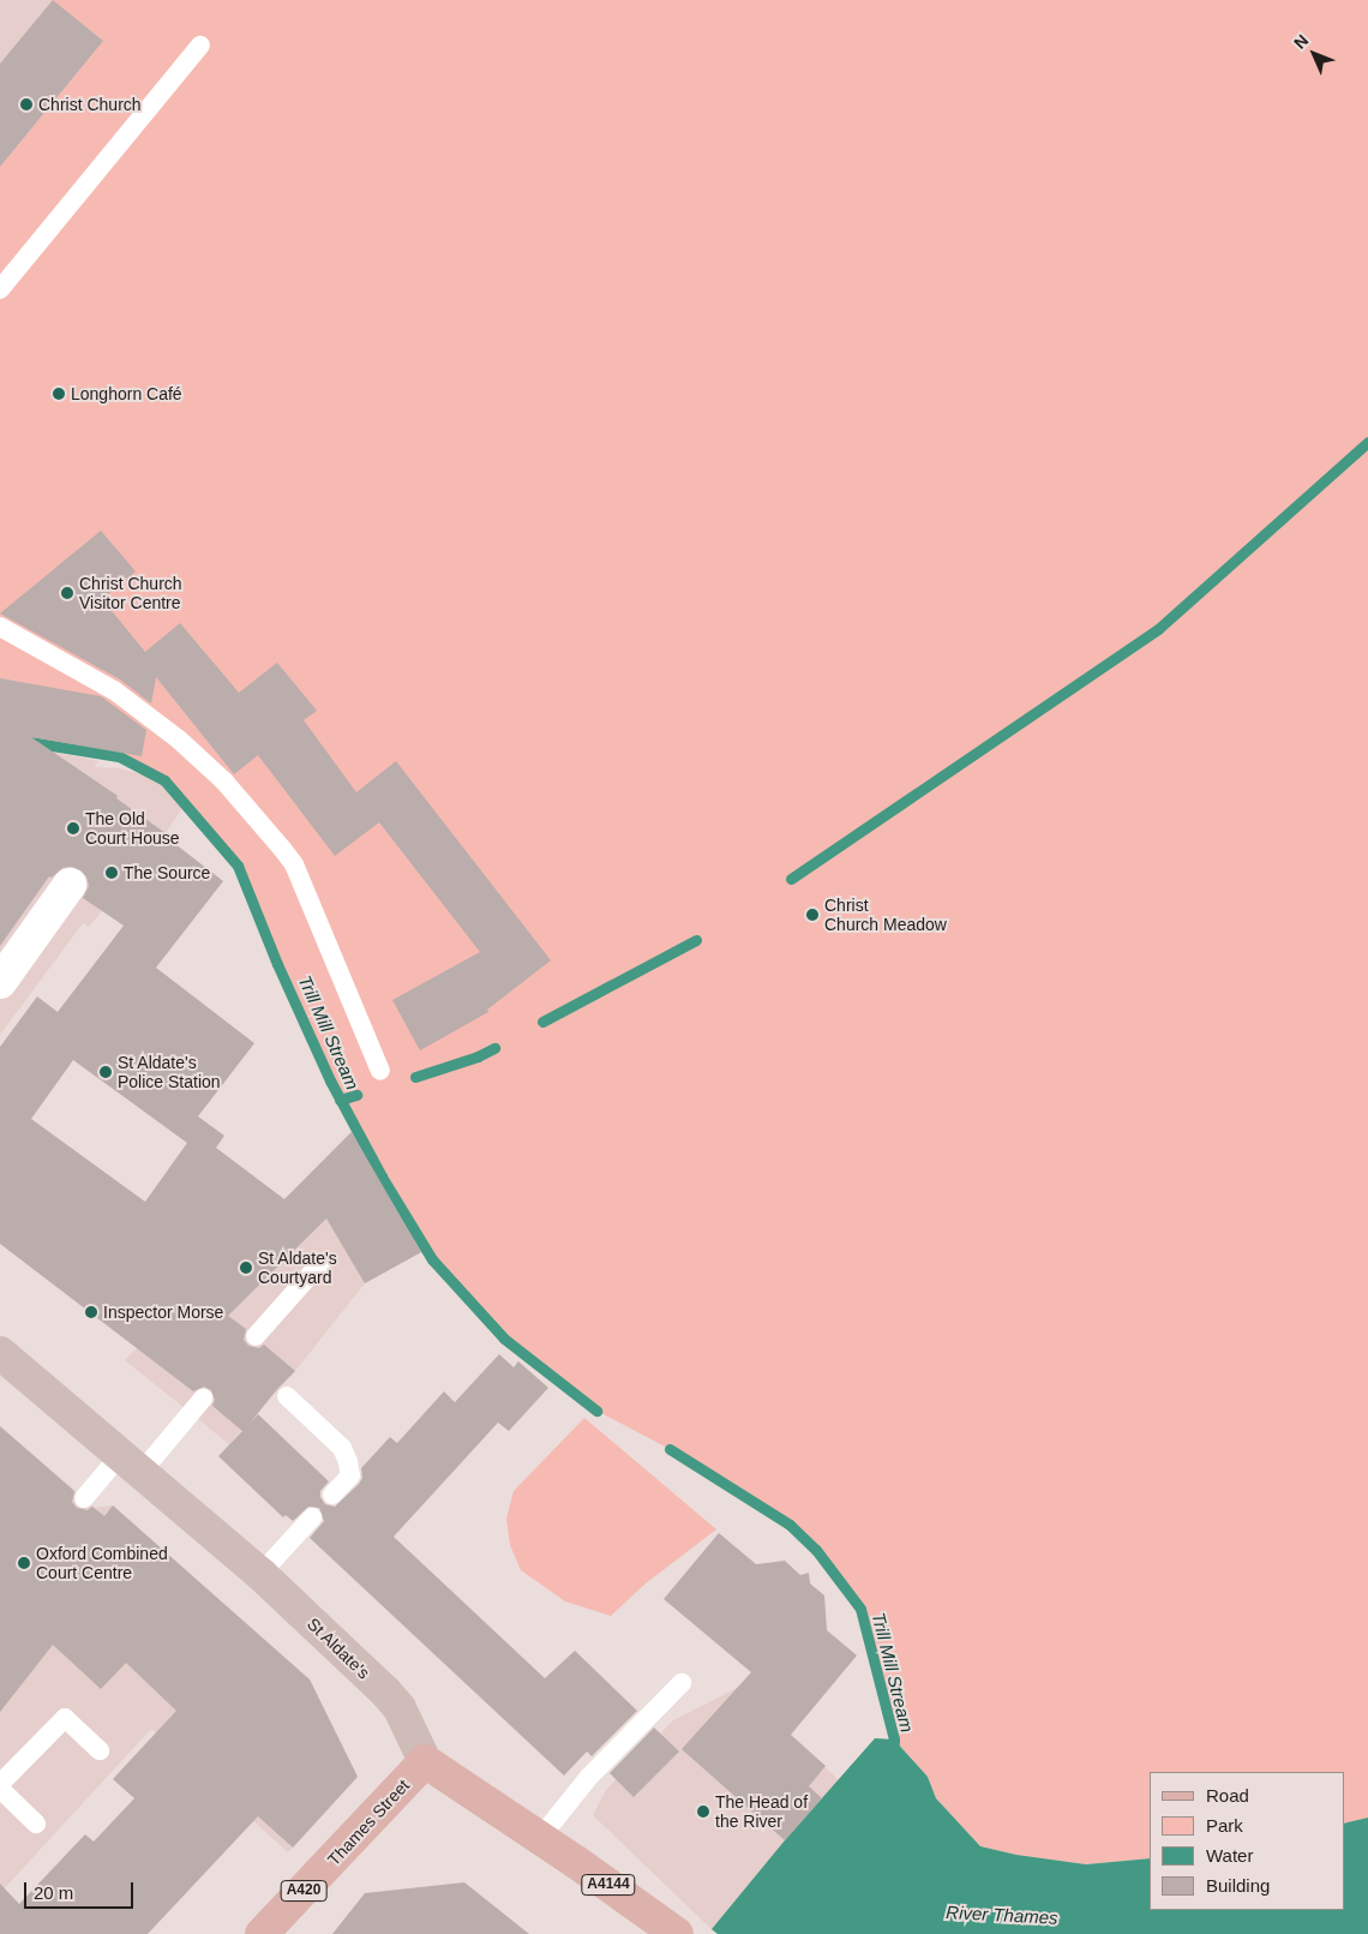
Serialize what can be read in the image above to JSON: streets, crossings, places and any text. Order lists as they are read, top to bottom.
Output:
{
  "streets": {
    "main road": ["Thames Street", "A4144", "A420"],
    "street": ["St Aldate's"]
  },
  "crossings": [
    ["St Aldate's", "Thames Street"],
    ["St Aldate's", "A4144"],
    ["Thames Street", "A4144"]
  ],
  "water": ["Trill Mill Stream", "River Thames"],
  "places": [
    "Christ Church",
    "Longhorn Café",
    "Christ Church Visitor Centre",
    "The Old Court House",
    "The Source",
    "Christ Church Meadow",
    "St Aldate's Police Station",
    "St Aldate's Courtyard",
    "Inspector Morse",
    "Oxford Combined Court Centre",
    "The Head of the River"
  ],
  "legend": [
    "Road",
    "Park",
    "Water",
    "Building"
  ],
  "scale_bar": "20 m",
  "north": "top left"
}
